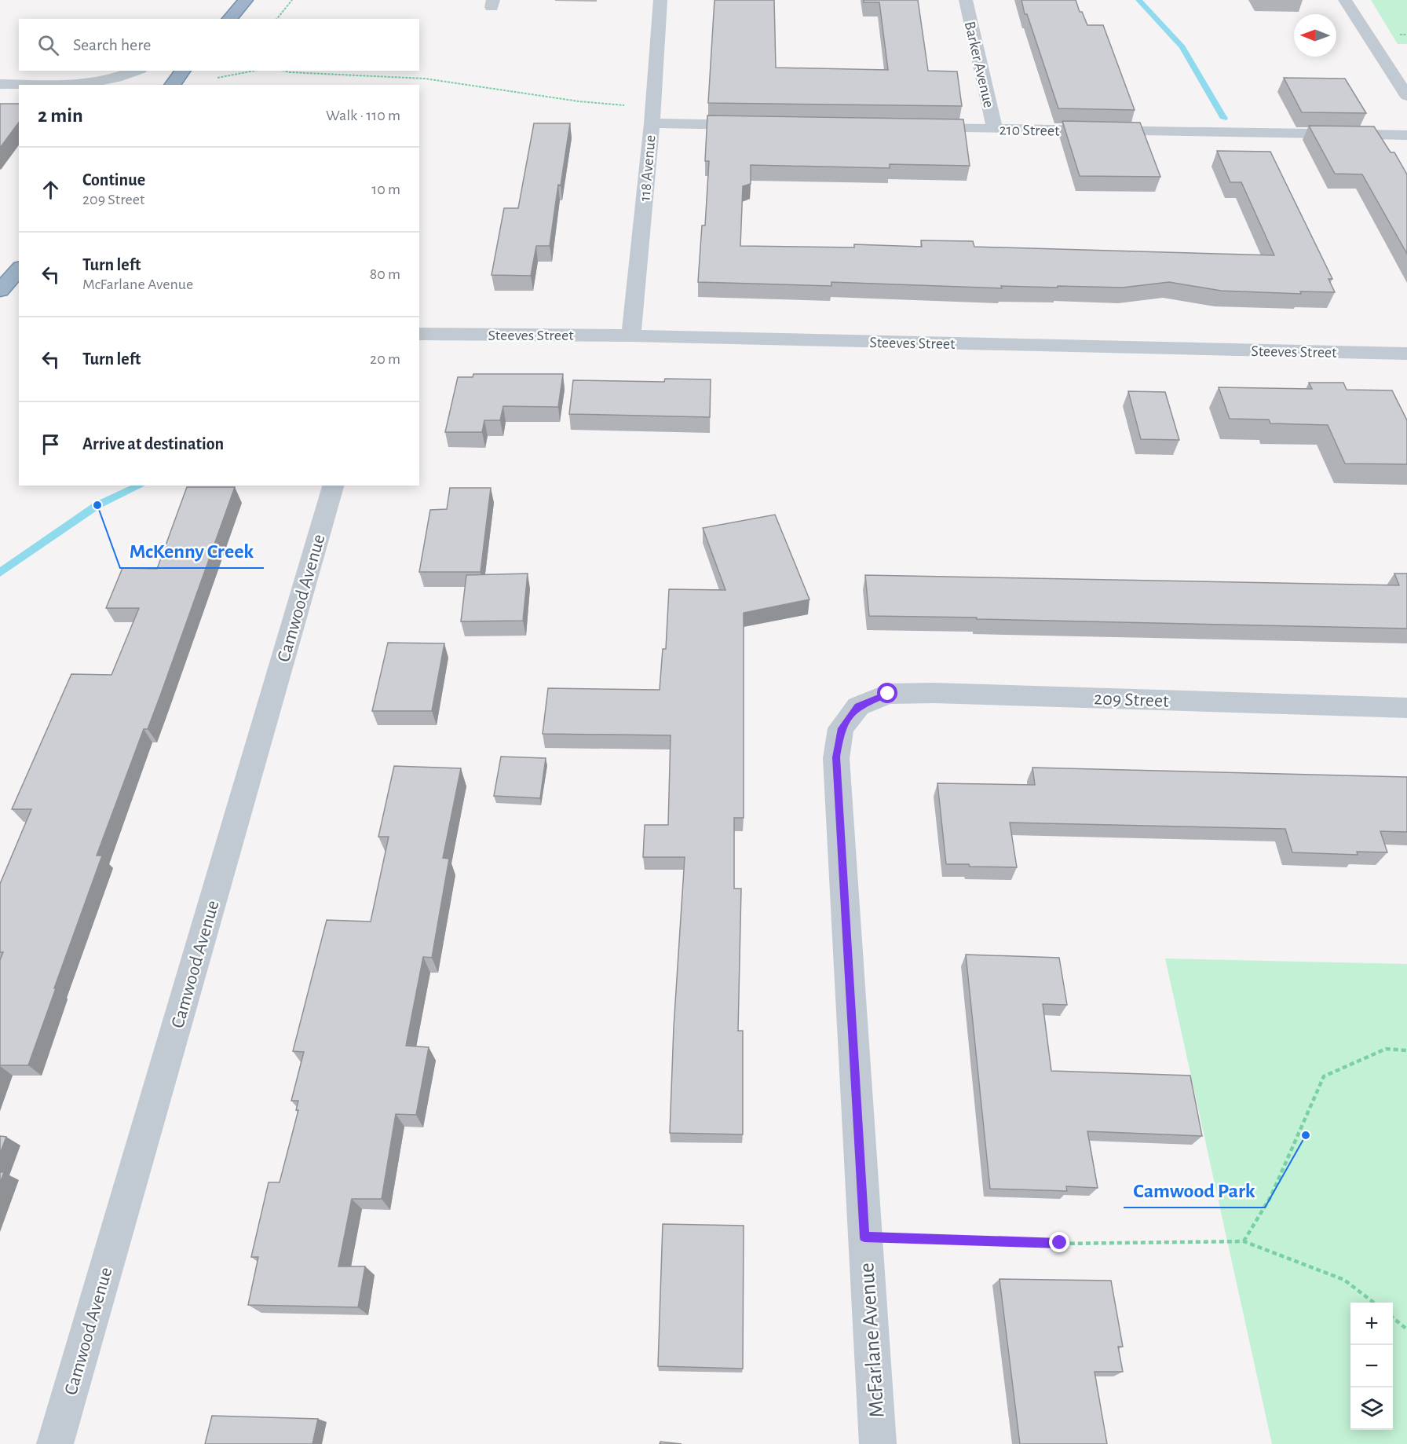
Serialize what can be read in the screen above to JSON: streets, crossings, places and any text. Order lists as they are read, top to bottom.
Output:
{
  "streets": {
    "street": [
      "Barker Avenue",
      "210 Street",
      "118 Avenue",
      "Steeves Street",
      "Camwood Avenue",
      "209 Street",
      "McFarlane Avenue"
    ]
  },
  "crossings": [
    ["Barker Avenue", "210 Street"],
    ["118 Avenue", "Steeves Street"],
    ["209 Street", "McFarlane Avenue"]
  ],
  "places": ["McKenny Creek", "Camwood Park"],
  "north": "left",
  "page": {
    "search": "Search here",
    "heading": ["2 min", "Walk · 110 m"],
    "list": [
      ["Continue", "209 Street", "10 m"],
      ["Turn left", "McFarlane Avenue", "80 m"],
      ["Turn left", "20 m"],
      "Arrive at destination"
    ],
    "map_buttons": ["+", "−"]
  }
}
